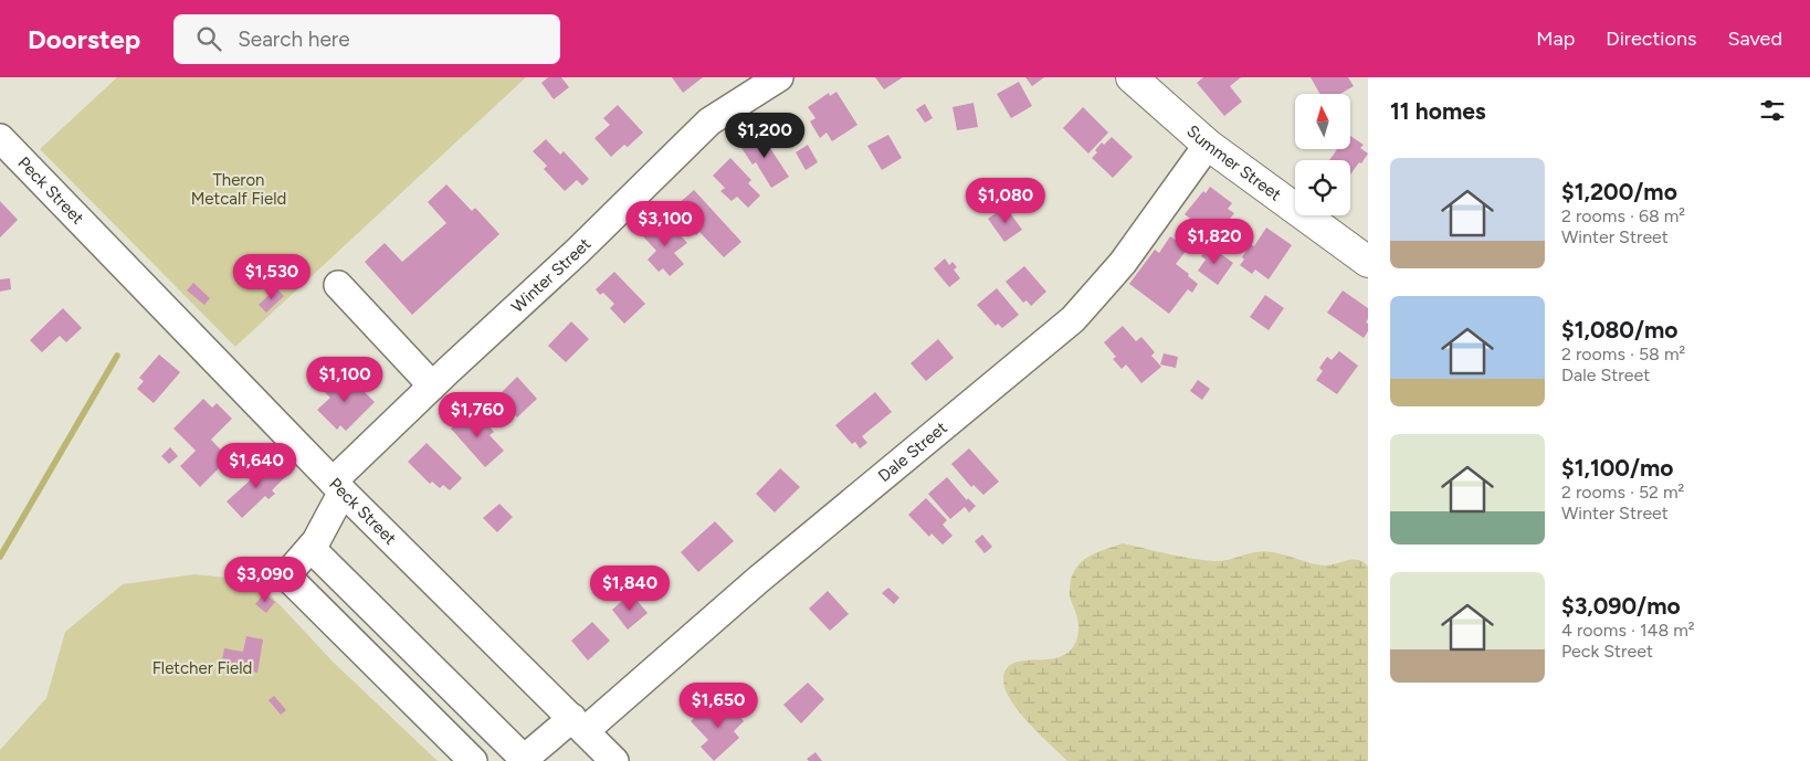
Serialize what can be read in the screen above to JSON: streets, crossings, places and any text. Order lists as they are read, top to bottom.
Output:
{
  "streets": {
    "main road": ["Summer Street"],
    "street": ["Peck Street", "Winter Street", "Dale Street"]
  },
  "crossings": [
    ["Summer Street", "Dale Street"],
    ["Peck Street", "Winter Street"],
    ["Peck Street", "Dale Street"]
  ],
  "parks": ["Theron Metcalf Field", "Fletcher Field"],
  "north": "top",
  "page": {
    "header": "Doorstep",
    "search": "Search here",
    "nav": ["Map", "Directions", "Saved"],
    "heading": "11 homes",
    "price": [
      "$1,200",
      "$1,080",
      "$3,100",
      "$1,820",
      "$1,530",
      "$1,100",
      "$1,760",
      "$1,640",
      "$3,090",
      "$1,840",
      "$1,650"
    ],
    "list": [
      {
        "name": "$1,200/mo",
        "note": "2 rooms · 68 m² · Winter Street"
      },
      {
        "name": "$1,080/mo",
        "note": "2 rooms · 58 m² · Dale Street"
      },
      {
        "name": "$1,100/mo",
        "note": "2 rooms · 52 m² · Winter Street"
      },
      {
        "name": "$3,090/mo",
        "note": "4 rooms · 148 m² · Peck Street"
      }
    ]
  }
}
